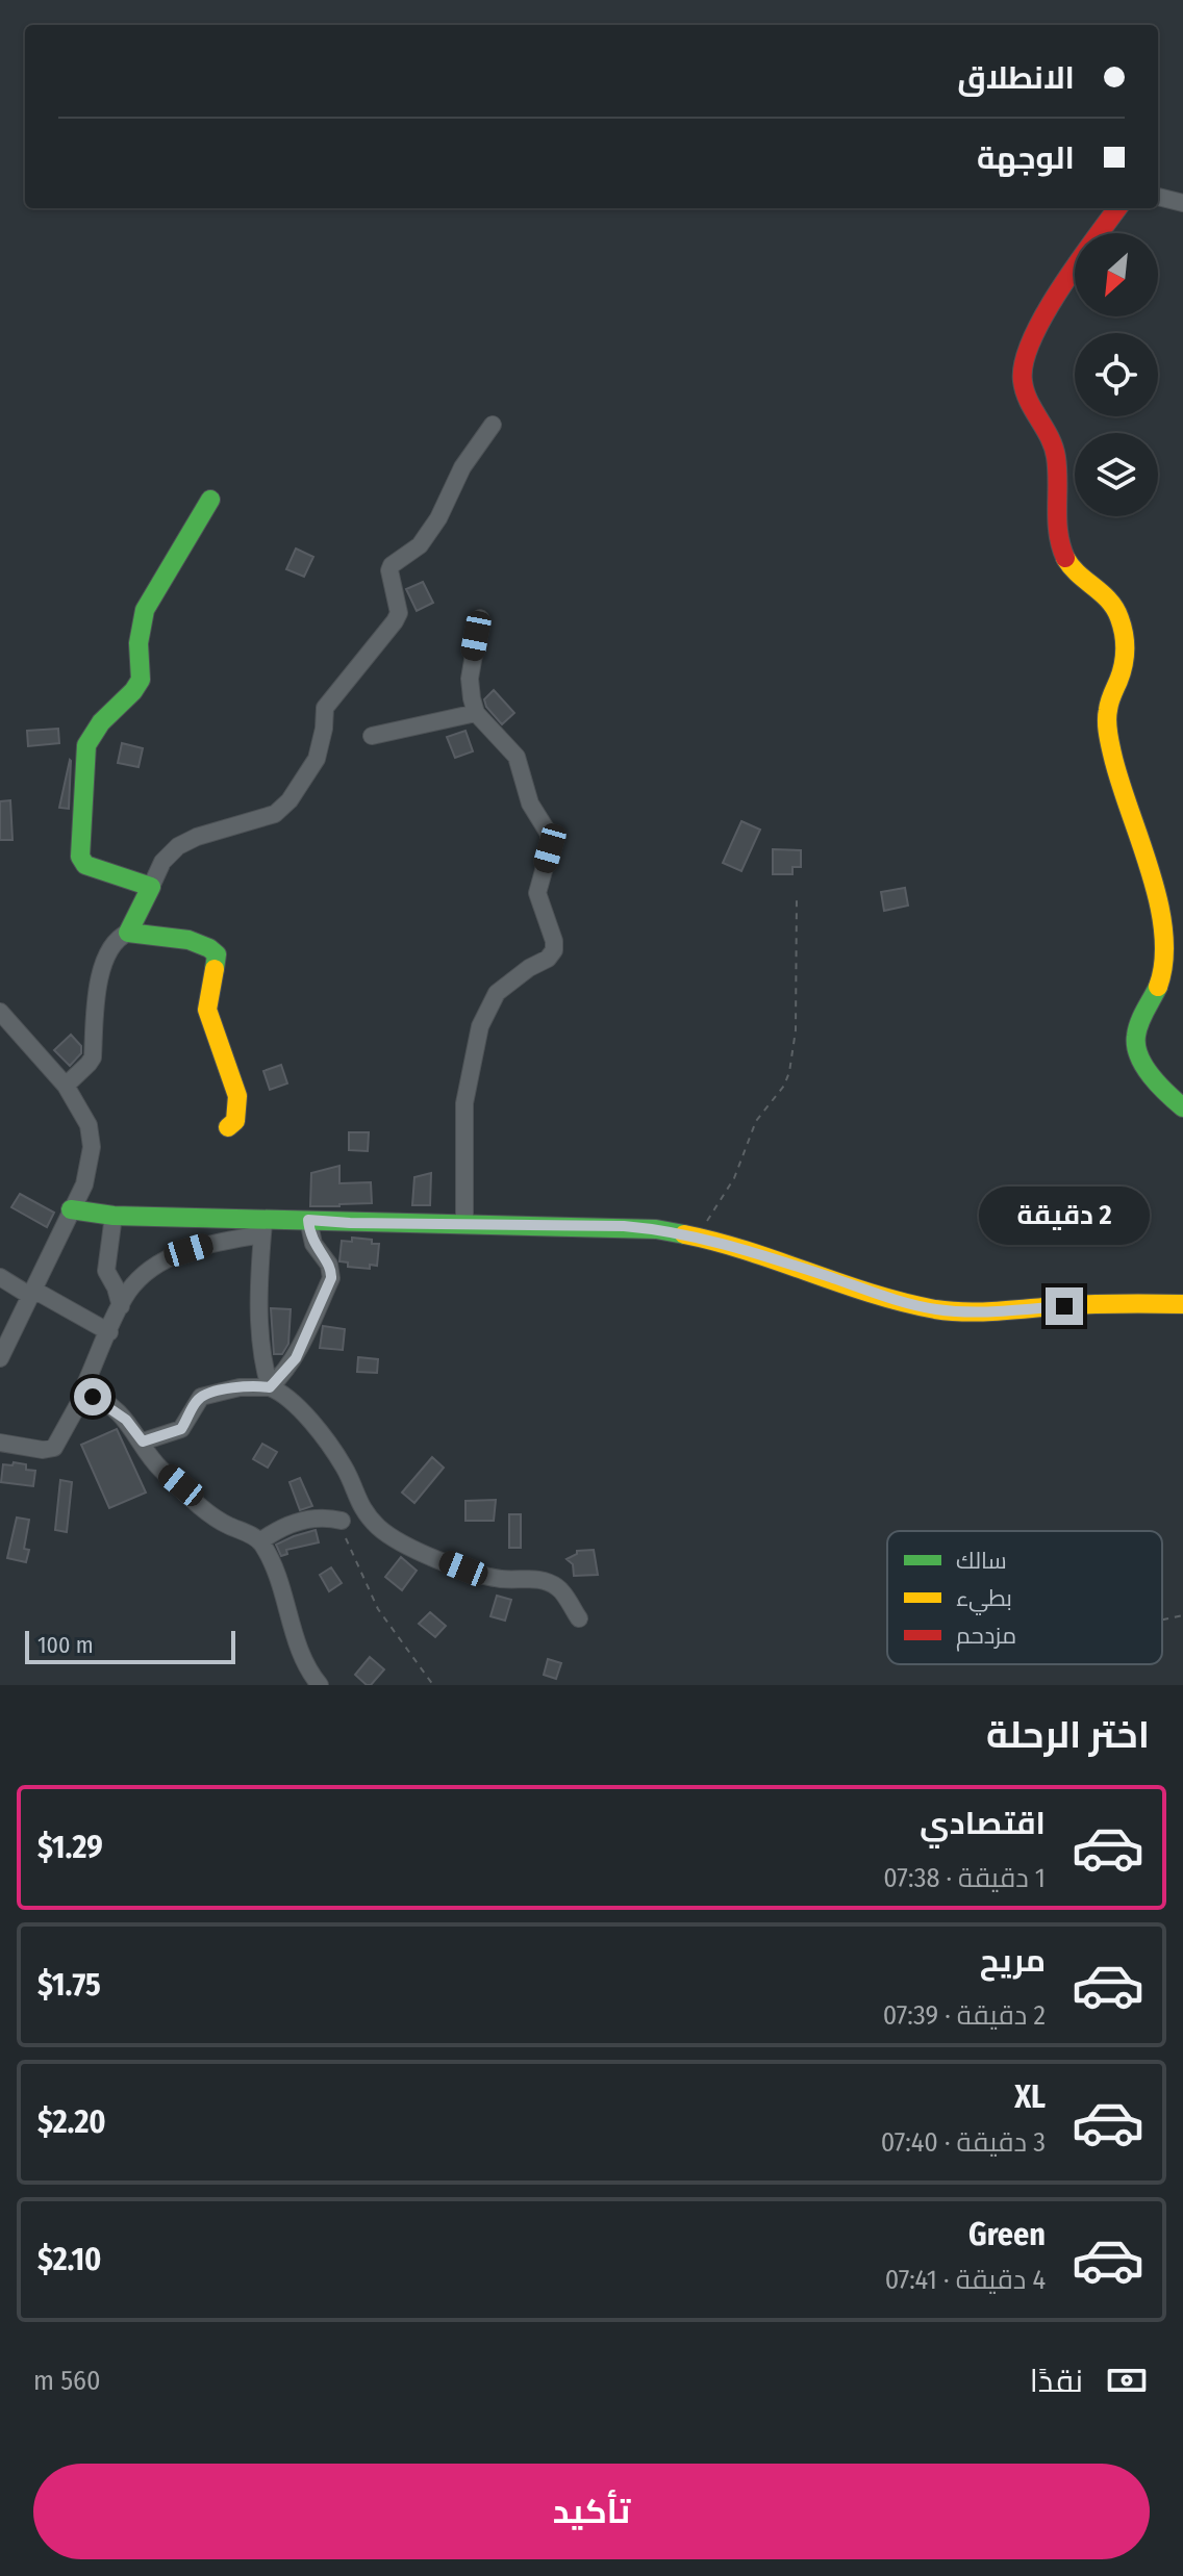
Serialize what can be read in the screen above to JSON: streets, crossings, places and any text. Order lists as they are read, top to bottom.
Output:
{
  "legend": ["سالك", "بطيء", "مزدحم"],
  "scale_bar": "100 m",
  "north": "bottom left",
  "page": {
    "banner": ["الانطلاق", "الوجهة"],
    "bubble": "2 دقيقة",
    "scale": "100 m",
    "heading": "اختر الرحلة",
    "list": [
      {
        "name": "اقتصادي",
        "note": "1 دقيقة · 07:38",
        "value": "$1.29"
      },
      {
        "name": "مريح",
        "note": "2 دقيقة · 07:39",
        "value": "$1.75"
      },
      {
        "name": "XL",
        "note": "3 دقيقة · 07:40",
        "value": "$2.20"
      },
      {
        "name": "Green",
        "note": "4 دقيقة · 07:41",
        "value": "$2.10"
      }
    ],
    "pay": ["نقدًا", "560 m"],
    "buttons": "تأكيد"
  }
}
